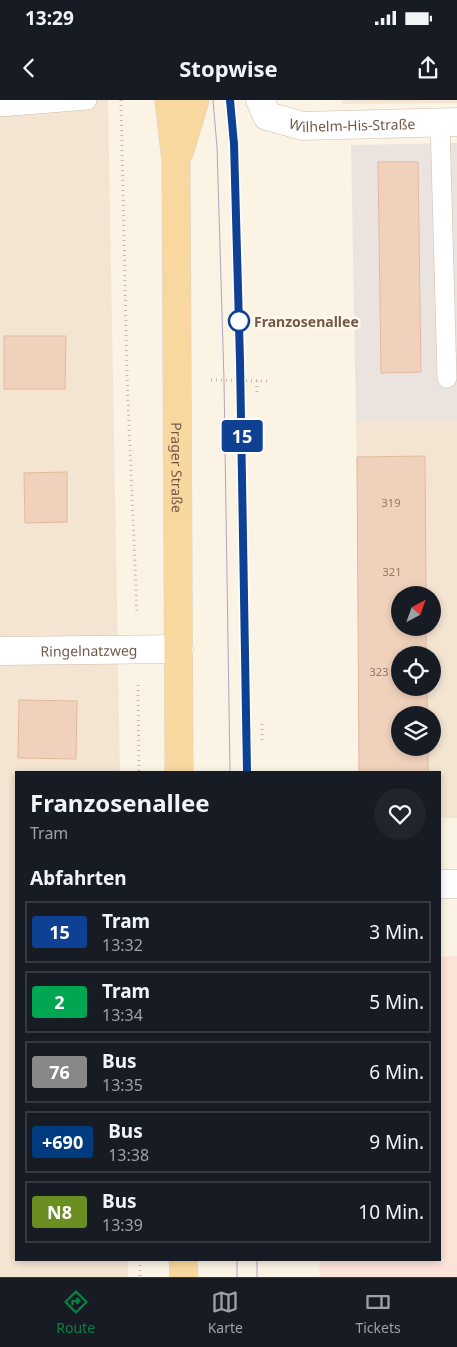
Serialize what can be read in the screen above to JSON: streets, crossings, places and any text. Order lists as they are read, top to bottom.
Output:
{
  "streets": {
    "main road": ["Prager Straße"],
    "street": ["Wilhelm-His-Straße", "Ringelnatzweg"]
  },
  "crossings": [
    ["Prager Straße", "Ringelnatzweg"]
  ],
  "places": ["Franzosenallee"],
  "lines": ["tram line 15"],
  "house_numbers": ["319", "321", "323"],
  "north": "top right",
  "page": {
    "status": "13:29",
    "header": "Stopwise",
    "on_map": "15",
    "heading": [
      ["Franzosenallee", "Tram"],
      "Abfahrten"
    ],
    "list": [
      {
        "mark": "15",
        "name": "Tram",
        "note": "13:32",
        "value": "3 Min."
      },
      {
        "mark": "2",
        "name": "Tram",
        "note": "13:34",
        "value": "5 Min."
      },
      {
        "mark": "76",
        "name": "Bus",
        "note": "13:35",
        "value": "6 Min."
      },
      {
        "mark": "+690",
        "name": "Bus",
        "note": "13:38",
        "value": "9 Min."
      },
      {
        "mark": "N8",
        "name": "Bus",
        "note": "13:39",
        "value": "10 Min."
      }
    ],
    "tabs": ["Route", "Karte", "Tickets"]
  }
}
